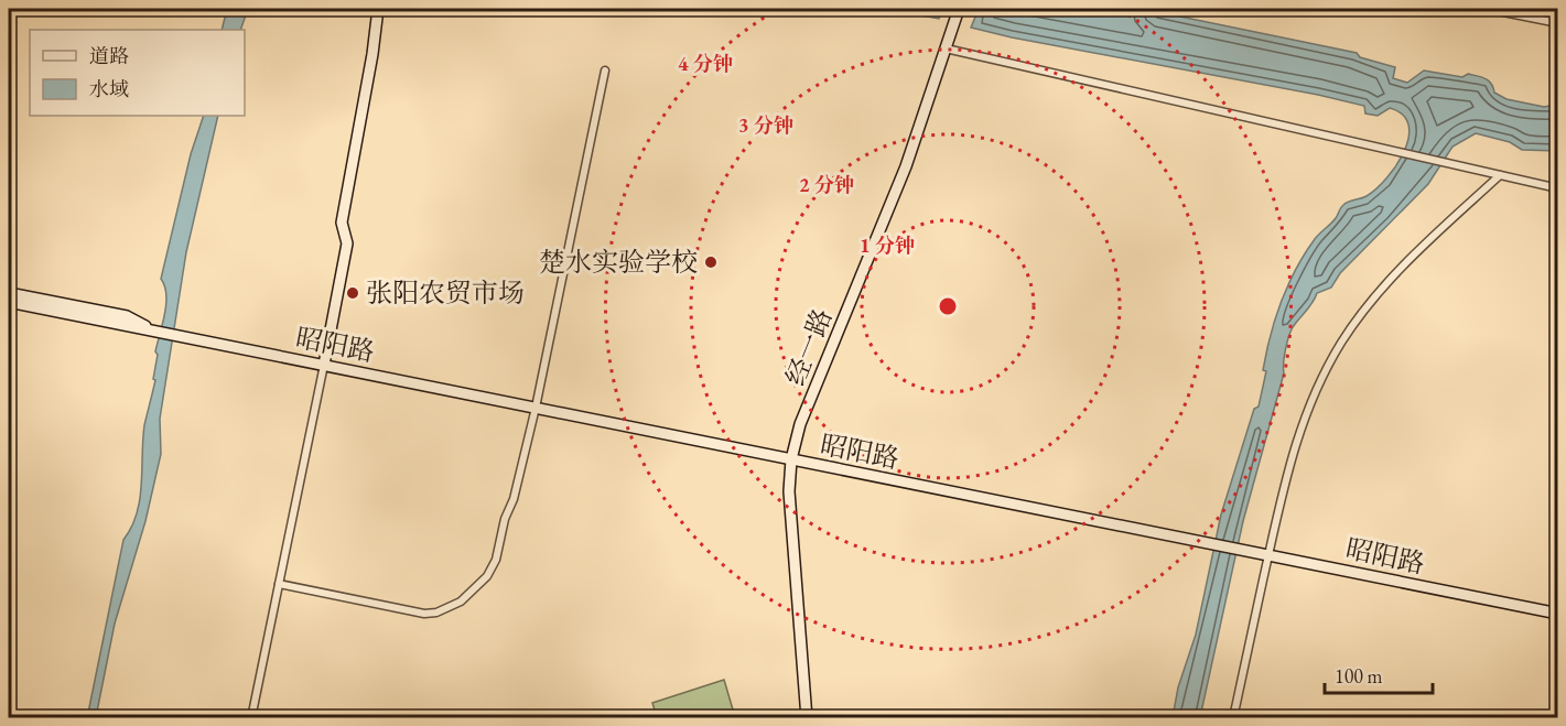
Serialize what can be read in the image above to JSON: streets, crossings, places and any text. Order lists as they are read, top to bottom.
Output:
{
  "streets": {
    "main road": ["昭阳路", "经一路"]
  },
  "crossings": [
    ["昭阳路", "经一路"]
  ],
  "places": ["楚水实验学校", "张阳农贸市场"],
  "legend": ["道路", "水域"],
  "scale_bar": "100 m",
  "rings": [
    "4 分钟",
    "3 分钟",
    "2 分钟",
    "1 分钟"
  ]
}
